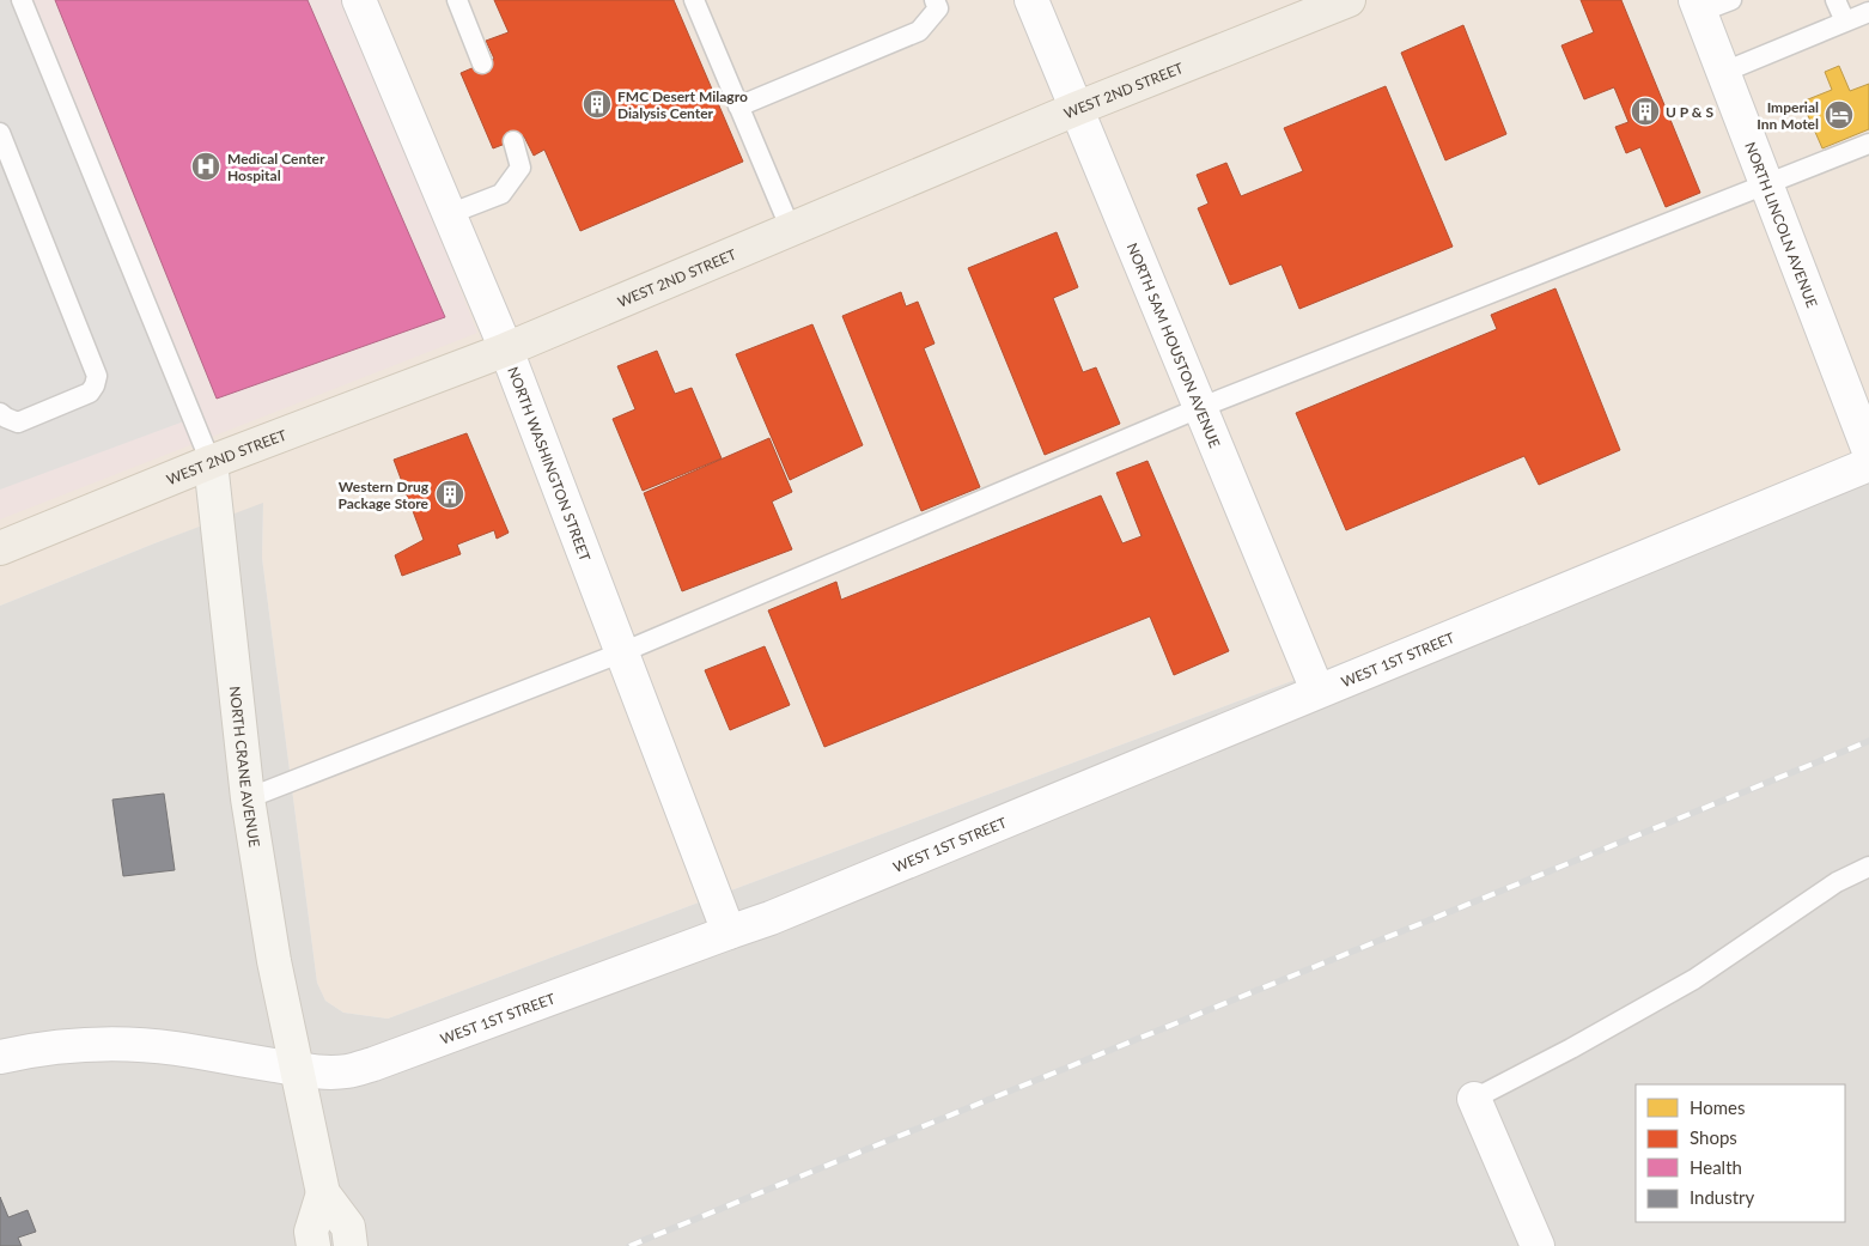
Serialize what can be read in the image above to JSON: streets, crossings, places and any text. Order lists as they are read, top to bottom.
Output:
{
  "streets": {
    "main road": ["WEST 2ND STREET", "NORTH CRANE AVENUE"],
    "street": [
      "NORTH LINCOLN AVENUE",
      "NORTH SAM HOUSTON AVENUE",
      "NORTH WASHINGTON STREET",
      "WEST 1ST STREET"
    ]
  },
  "crossings": [
    ["WEST 2ND STREET", "NORTH SAM HOUSTON AVENUE"],
    ["WEST 2ND STREET", "NORTH WASHINGTON STREET"],
    ["WEST 2ND STREET", "NORTH CRANE AVENUE"],
    ["NORTH SAM HOUSTON AVENUE", "WEST 1ST STREET"],
    ["NORTH WASHINGTON STREET", "WEST 1ST STREET"],
    ["WEST 1ST STREET", "NORTH CRANE AVENUE"]
  ],
  "places": {
    "building": ["FMC Desert Milagro Dialysis Center", "U P & S", "Western Drug Package Store"],
    "hotel": ["Imperial Inn Motel"],
    "hospital": ["Medical Center Hospital"]
  },
  "legend": [
    "Homes",
    "Shops",
    "Health",
    "Industry"
  ]
}
